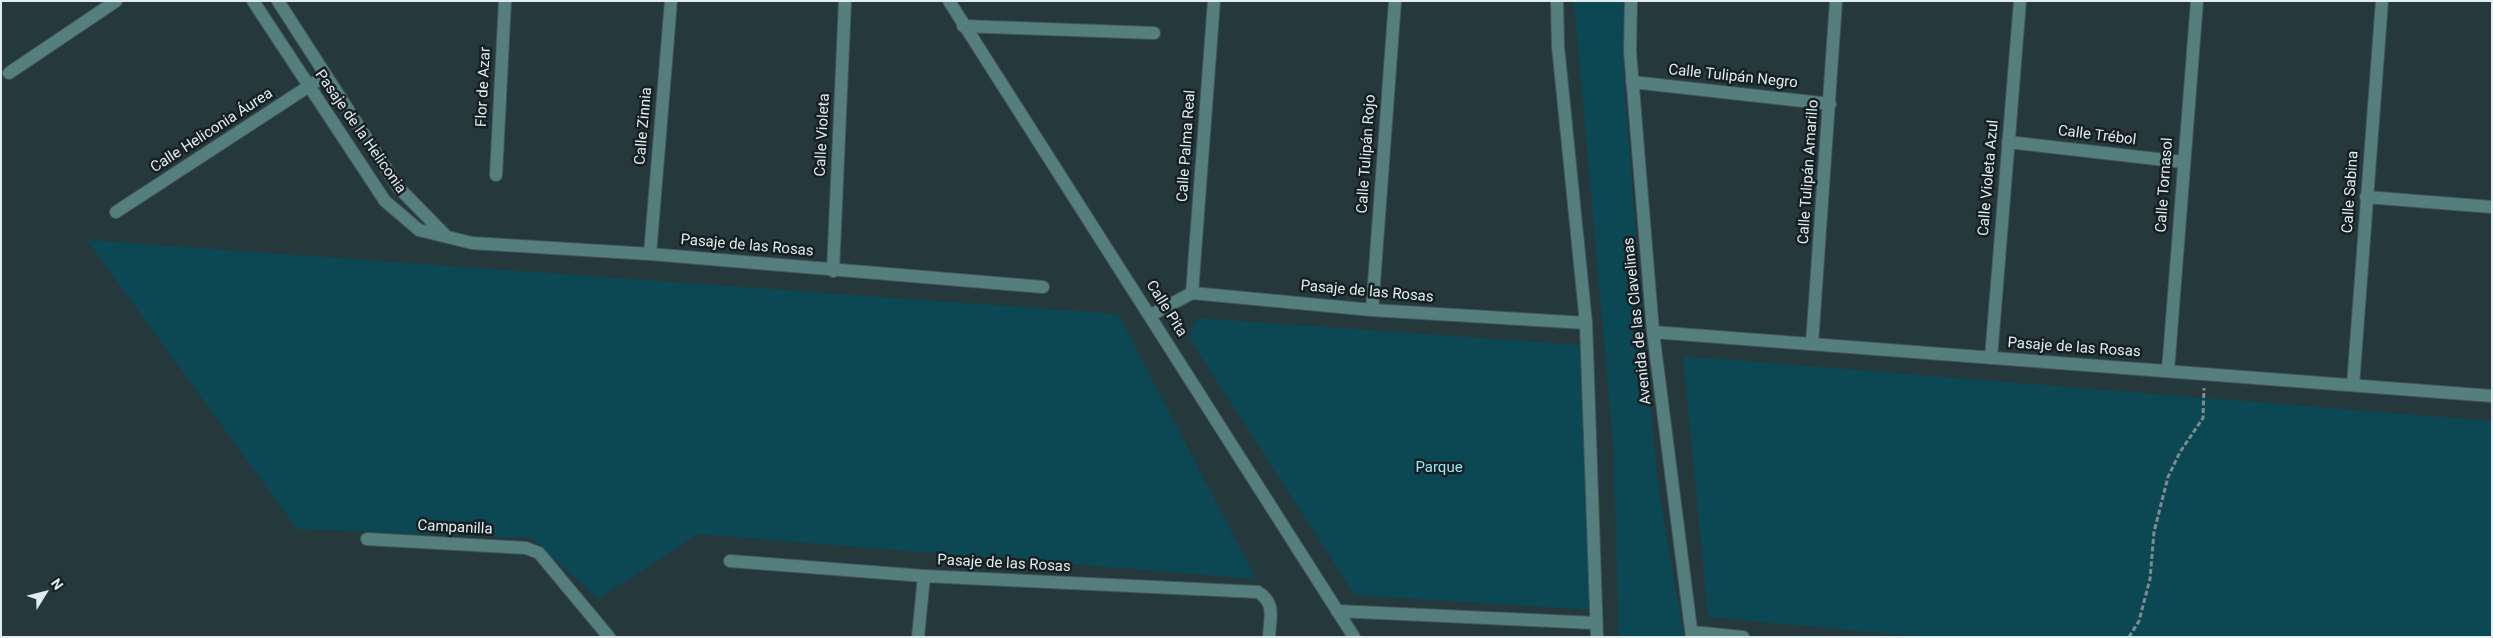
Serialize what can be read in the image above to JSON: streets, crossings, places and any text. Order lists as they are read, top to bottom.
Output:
{
  "streets": {
    "street": [
      "Calle Tulipán Negro",
      "Flor de Azar",
      "Calle Zinnia",
      "Calle Heliconia Áurea",
      "Pasaje de la Heliconia",
      "Calle Violeta",
      "Calle Trébol",
      "Calle Palma Real",
      "Calle Tulipán Rojo",
      "Calle Tulipán Amarillo",
      "Calle Violeta Azul",
      "Calle Tornasol",
      "Calle Sabina",
      "Pasaje de las Rosas",
      "Calle Pita",
      "Avenida de las Clavelinas",
      "Campanilla"
    ]
  },
  "crossings": [
    ["Calle Tulipán Negro", "Calle Tulipán Amarillo"],
    ["Calle Tulipán Negro", "Avenida de las Clavelinas"],
    ["Calle Zinnia", "Pasaje de las Rosas"],
    ["Calle Heliconia Áurea", "Pasaje de la Heliconia"],
    ["Pasaje de la Heliconia", "Pasaje de las Rosas"],
    ["Calle Violeta", "Pasaje de las Rosas"],
    ["Calle Trébol", "Calle Violeta Azul"],
    ["Calle Trébol", "Calle Tornasol"],
    ["Calle Palma Real", "Pasaje de las Rosas"],
    ["Calle Tulipán Rojo", "Pasaje de las Rosas"],
    ["Calle Tulipán Amarillo", "Pasaje de las Rosas"],
    ["Calle Violeta Azul", "Pasaje de las Rosas"],
    ["Calle Tornasol", "Pasaje de las Rosas"],
    ["Calle Sabina", "Pasaje de las Rosas"],
    ["Pasaje de las Rosas", "Avenida de las Clavelinas"]
  ],
  "parks": ["Parque"],
  "north": "top right"
}
